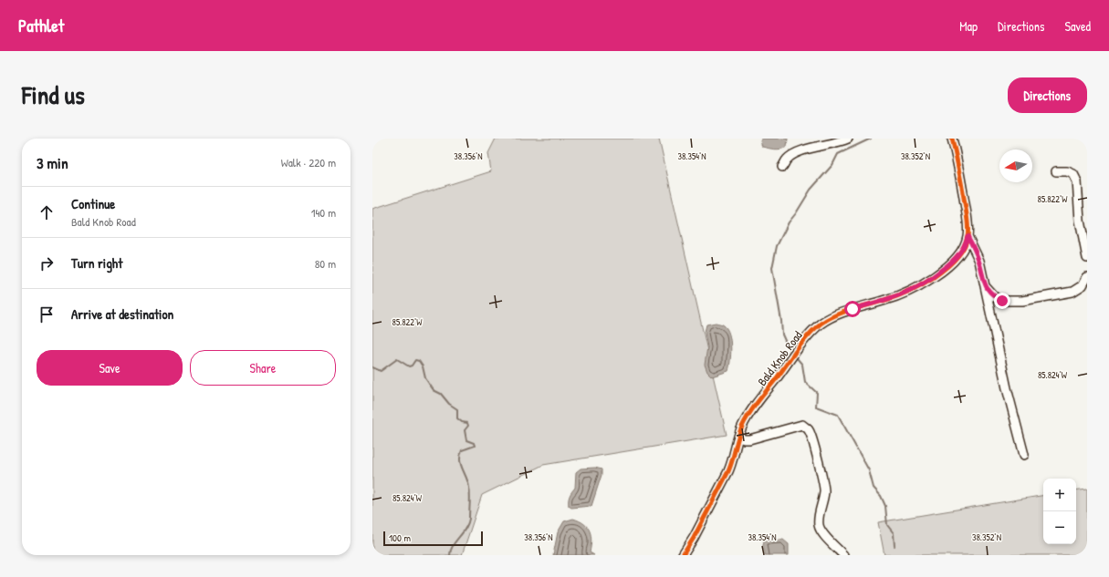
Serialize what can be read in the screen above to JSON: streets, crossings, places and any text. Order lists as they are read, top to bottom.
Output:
{
  "streets": {
    "street": ["Bald Knob Road"]
  },
  "scale_bar": "100 m",
  "north": "left",
  "page": {
    "header": "Pathlet",
    "nav": ["Map", "Directions", "Saved"],
    "title": "Find us",
    "buttons": [
      "Directions",
      ["Save", "Share"]
    ],
    "heading": ["3 min", "Walk · 220 m"],
    "list": [
      ["Continue", "Bald Knob Road", "140 m"],
      ["Turn right", "80 m"],
      "Arrive at destination"
    ],
    "map_buttons": ["+", "−"],
    "scale": "100 m"
  },
  "coordinates": [
    "38.356°N",
    "38.354°N",
    "38.352°N",
    "85.822°W",
    "85.824°W"
  ]
}
